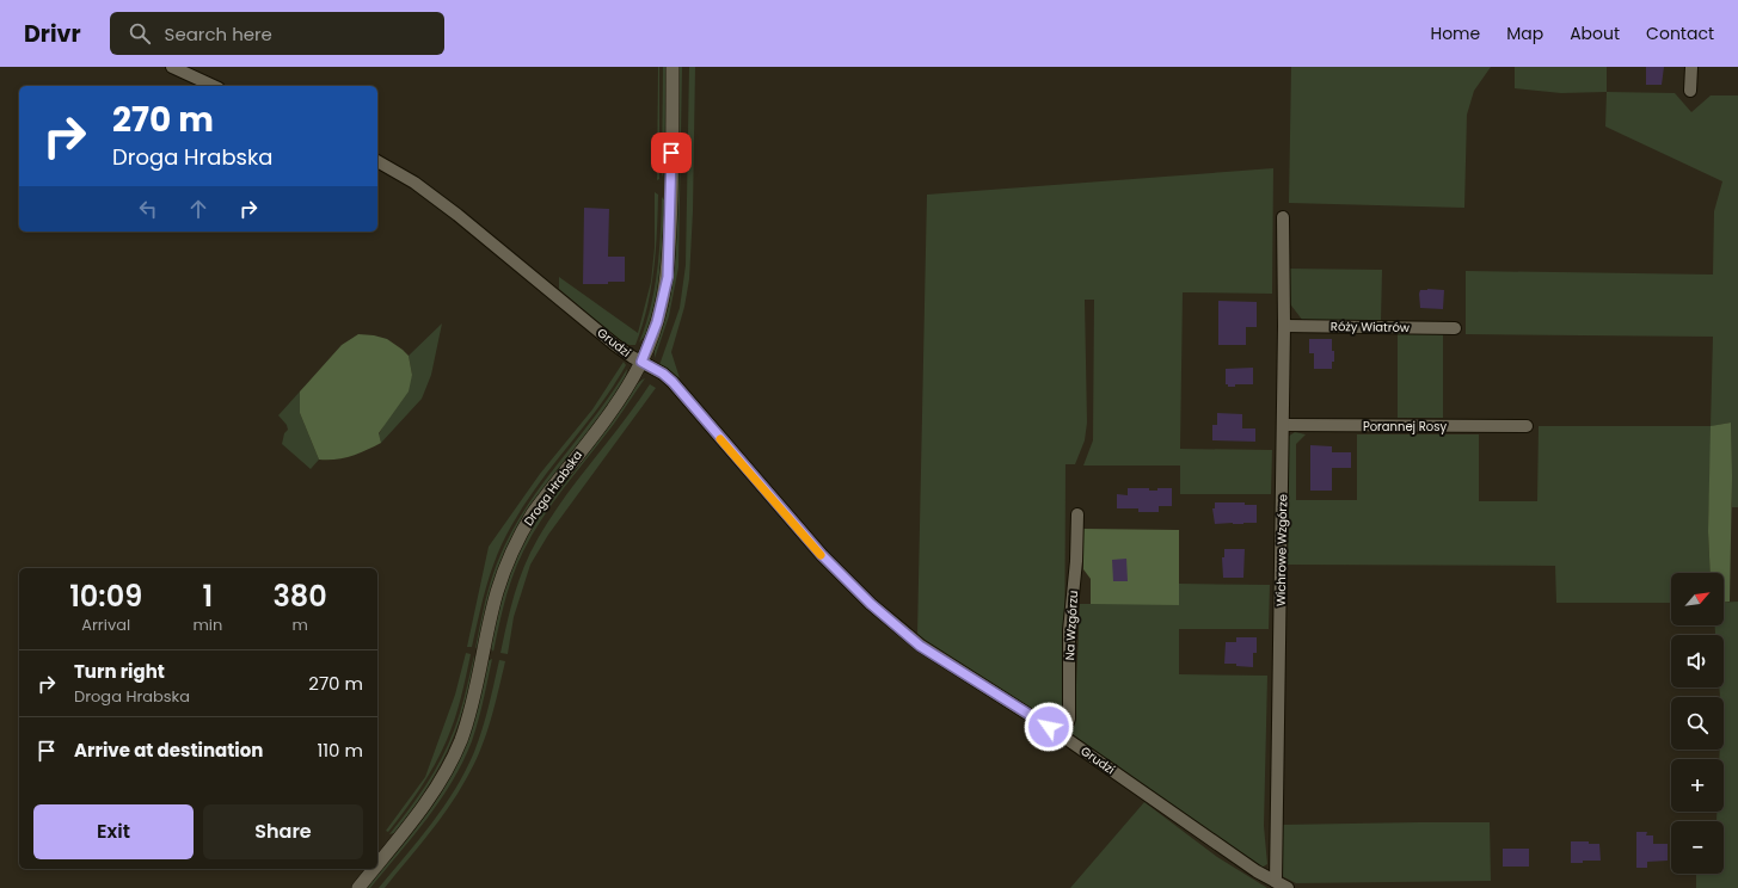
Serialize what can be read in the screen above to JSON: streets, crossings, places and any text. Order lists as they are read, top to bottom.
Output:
{
  "streets": {
    "street": [
      "Róży Wiatrów",
      "Grudzi",
      "Porannej Rosy",
      "Droga Hrabska",
      "Wichrowe Wzgórze",
      "Na Wzgórzu"
    ]
  },
  "crossings": [
    ["Róży Wiatrów", "Wichrowe Wzgórze"],
    ["Grudzi", "Droga Hrabska"],
    ["Grudzi", "Wichrowe Wzgórze"],
    ["Grudzi", "Na Wzgórzu"],
    ["Porannej Rosy", "Wichrowe Wzgórze"]
  ],
  "north": "top right",
  "page": {
    "header": "Drivr",
    "search": "Search here",
    "nav": [
      "Home",
      "Map",
      "About",
      "Contact"
    ],
    "turn": ["270 m", "Droga Hrabska"],
    "eta": [
      "10:09",
      "Arrival",
      "1",
      "min",
      "380",
      "m"
    ],
    "map_buttons": ["+", "−"],
    "list": [
      {
        "name": "Turn right",
        "note": "Droga Hrabska",
        "value": "270 m"
      },
      {
        "name": "Arrive at destination",
        "value": "110 m"
      }
    ],
    "buttons": ["Exit", "Share"]
  }
}
